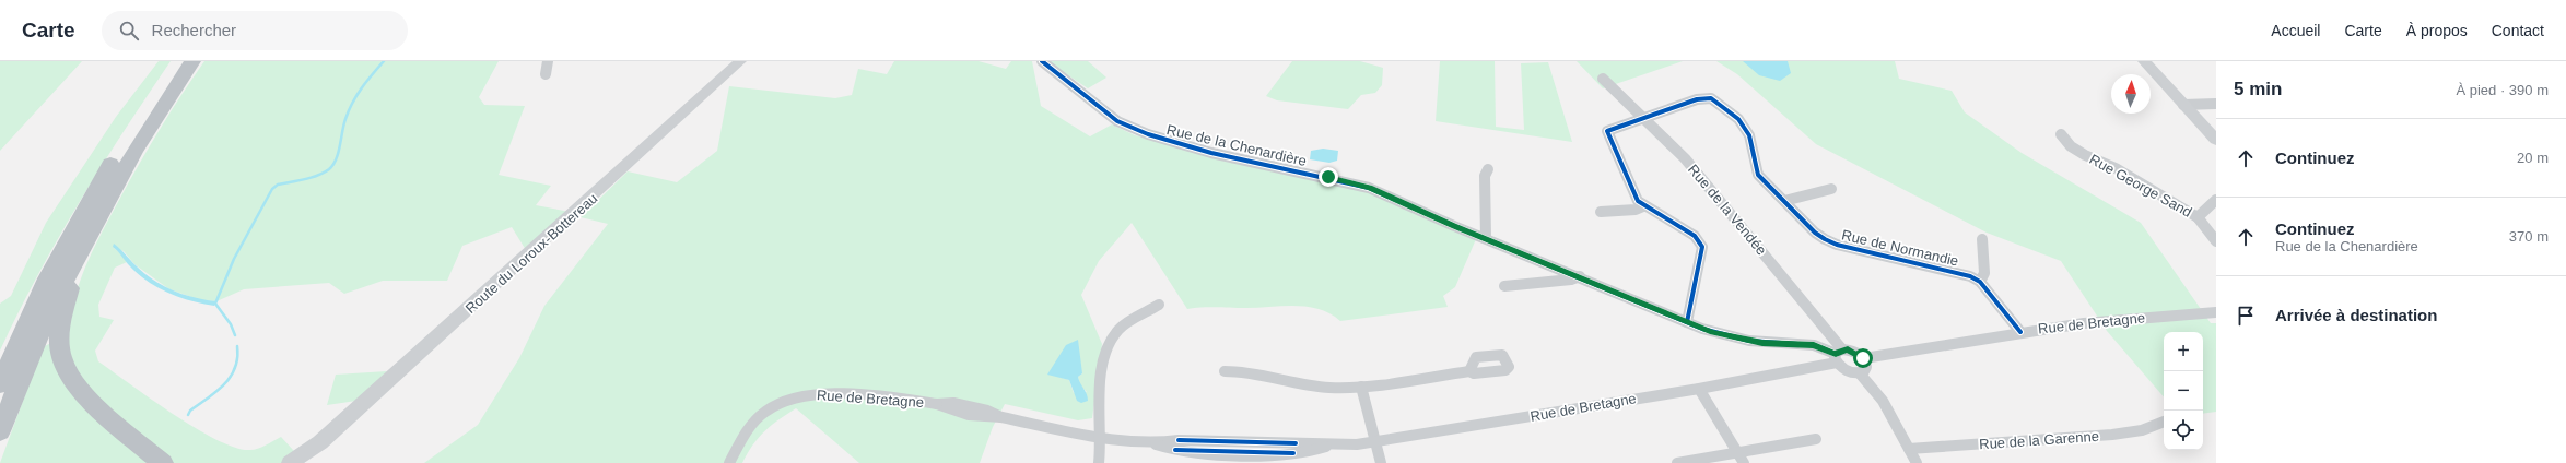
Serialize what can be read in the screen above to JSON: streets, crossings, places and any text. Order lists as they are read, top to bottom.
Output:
{
  "streets": {
    "main road": ["Route du Loroux-Bottereau"],
    "street": [
      "Rue de la Chenardière",
      "Rue George Sand",
      "Rue de la Vendée",
      "Rue de Normandie",
      "Rue de Bretagne",
      "Rue de la Garenne"
    ]
  },
  "crossings": [
    ["Rue de la Chenardière", "Rue de la Vendée"],
    ["Rue de la Chenardière", "Rue de Bretagne"],
    ["Rue de la Vendée", "Rue de Normandie"],
    ["Rue de la Vendée", "Rue de Bretagne"],
    ["Rue de Normandie", "Rue de Bretagne"]
  ],
  "north": "top",
  "page": {
    "header": "Carte",
    "search": "Rechercher",
    "nav": [
      "Accueil",
      "Carte",
      "À propos",
      "Contact"
    ],
    "heading": ["5 min", "À pied · 390 m"],
    "list": [
      ["Continuez", "20 m"],
      ["Continuez", "Rue de la Chenardière", "370 m"],
      "Arrivée à destination"
    ],
    "map_buttons": ["+", "−"]
  }
}
